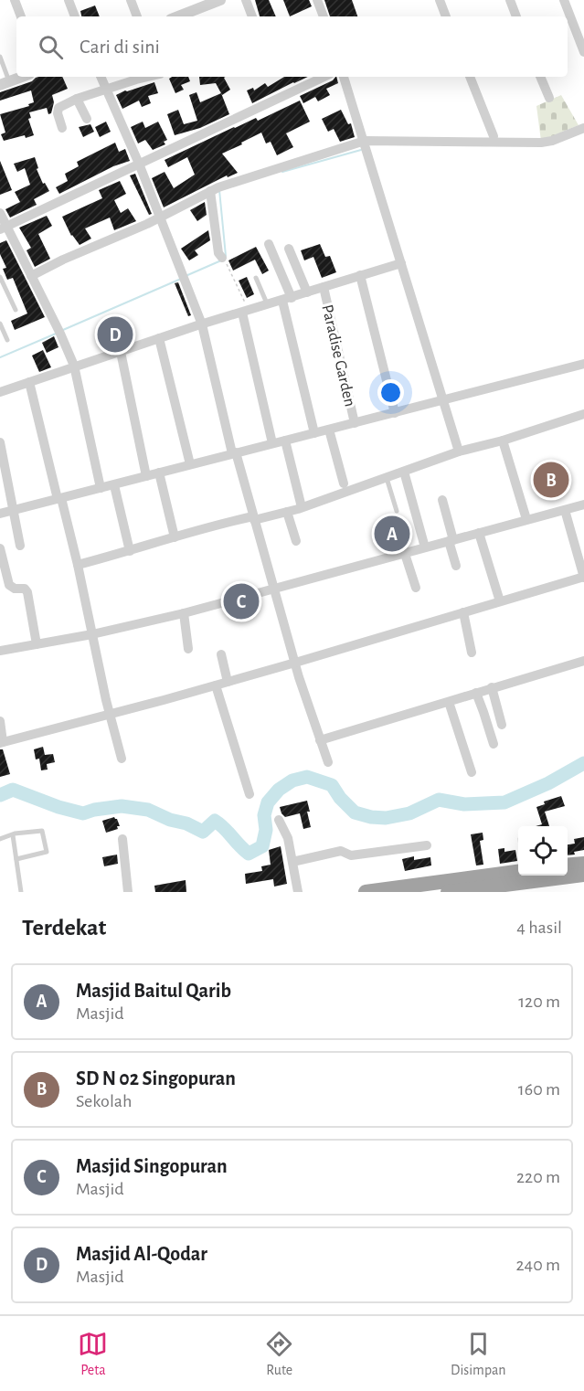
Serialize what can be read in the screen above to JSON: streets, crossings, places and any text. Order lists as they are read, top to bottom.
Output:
{
  "streets": {
    "street": ["Paradise Garden"]
  },
  "page": {
    "search": "Cari di sini",
    "pins": [
      "D",
      "B",
      "A",
      "C"
    ],
    "heading": ["Terdekat", "4 hasil"],
    "list": [
      {
        "mark": "A",
        "name": "Masjid Baitul Qarib",
        "note": "Masjid",
        "value": "120 m"
      },
      {
        "mark": "B",
        "name": "SD N 02 Singopuran",
        "note": "Sekolah",
        "value": "160 m"
      },
      {
        "mark": "C",
        "name": "Masjid Singopuran",
        "note": "Masjid",
        "value": "220 m"
      },
      {
        "mark": "D",
        "name": "Masjid Al-Qodar",
        "note": "Masjid",
        "value": "240 m"
      }
    ],
    "nav": ["Peta", "Rute", "Disimpan"]
  }
}
